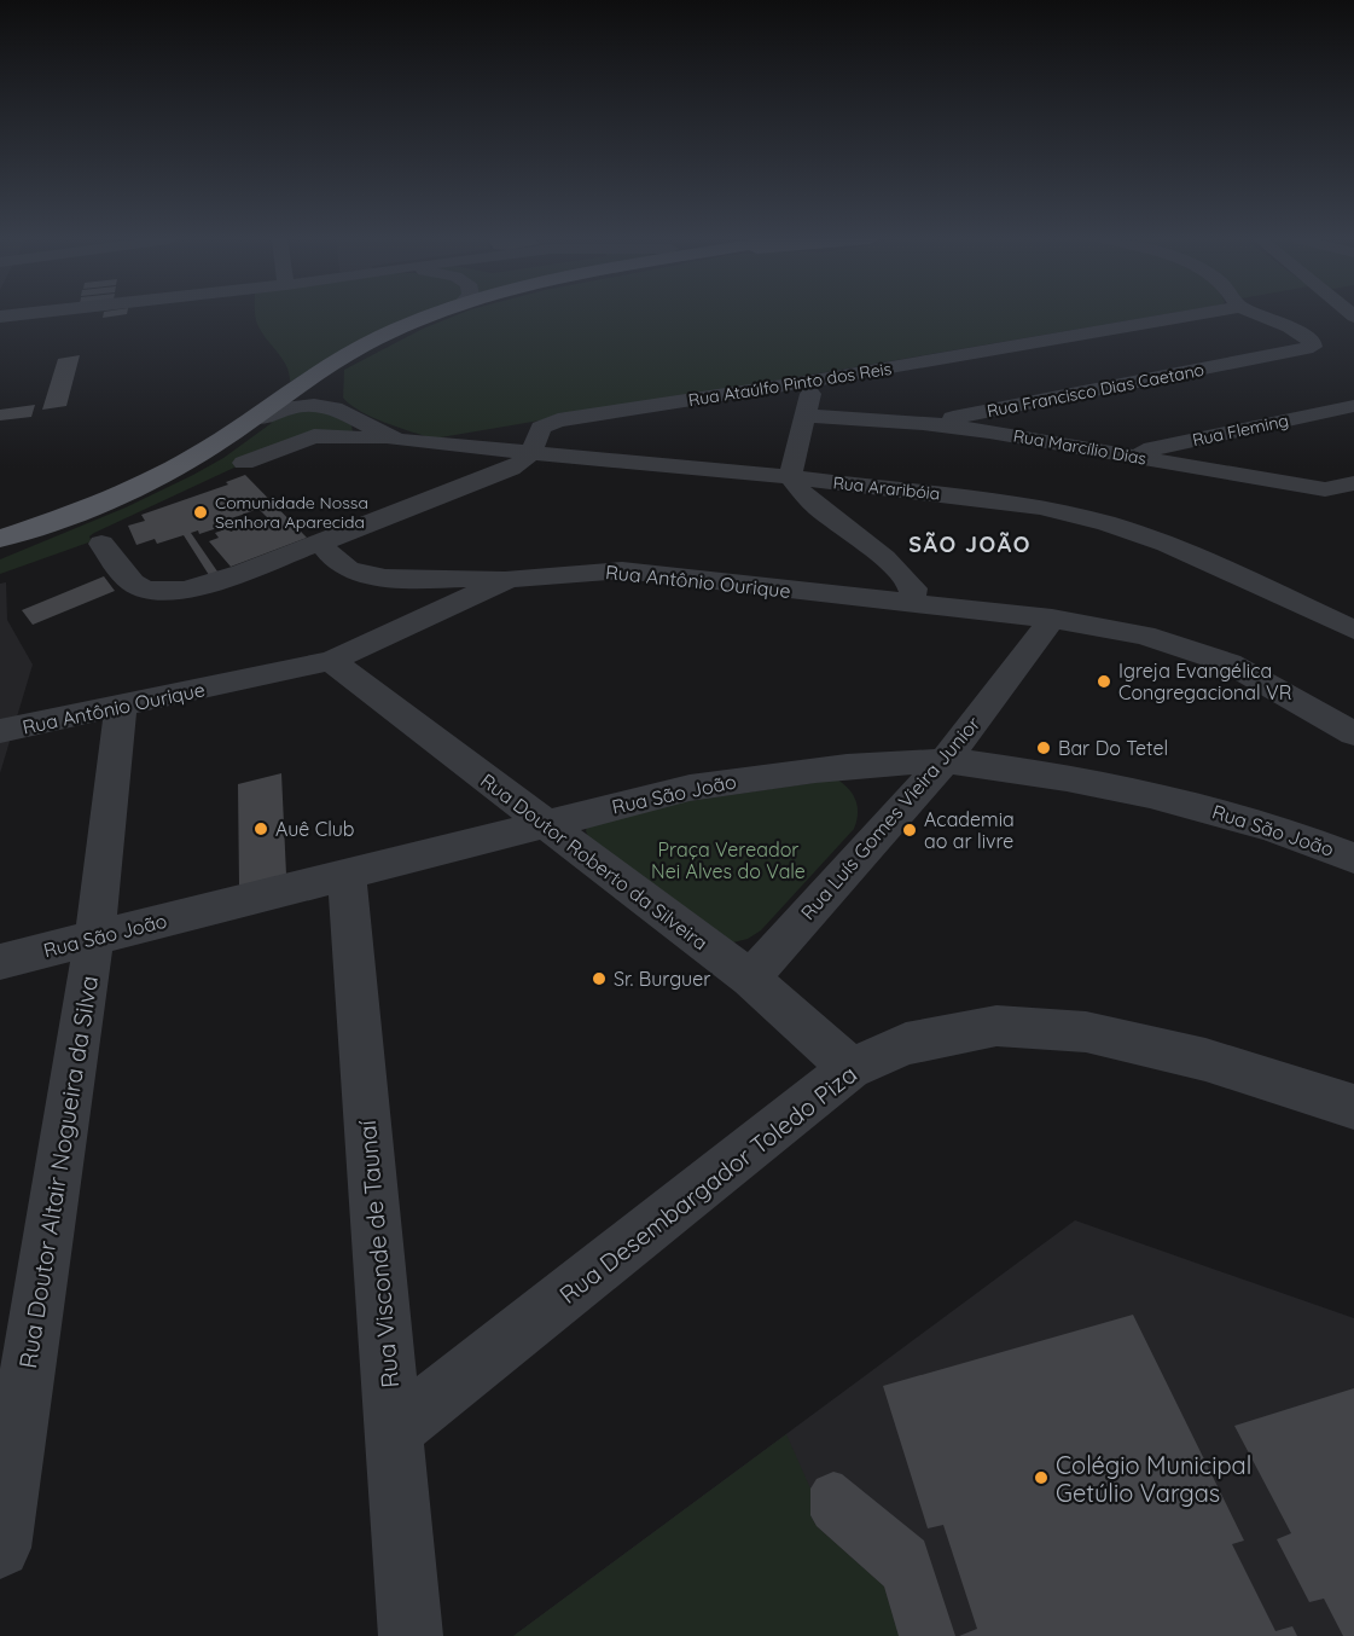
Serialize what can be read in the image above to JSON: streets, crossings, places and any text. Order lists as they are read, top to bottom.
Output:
{
  "streets": {
    "street": [
      "Rua Ataúlfo Pinto dos Reis",
      "Rua Francisco Dias Caetano",
      "Rua Fleming",
      "Rua Marcílio Dias",
      "Rua Araribóia",
      "Rua Antônio Ourique",
      "Rua São João",
      "Rua Luís Gomes Vieira Junior",
      "Rua Doutor Roberto da Silveira",
      "Rua Doutor Altair Nogueira da Silva",
      "Rua Desembargador Toledo Piza",
      "Rua Visconde de Taunaí"
    ]
  },
  "crossings": [
    ["Rua Ataúlfo Pinto dos Reis", "Rua Araribóia"],
    ["Rua Francisco Dias Caetano", "Rua Marcílio Dias"],
    ["Rua Fleming", "Rua Marcílio Dias"],
    ["Rua Antônio Ourique", "Rua Luís Gomes Vieira Junior"],
    ["Rua Antônio Ourique", "Rua Doutor Roberto da Silveira"],
    ["Rua Antônio Ourique", "Rua Doutor Altair Nogueira da Silva"],
    ["Rua São João", "Rua Luís Gomes Vieira Junior"],
    ["Rua São João", "Rua Doutor Roberto da Silveira"],
    ["Rua São João", "Rua Doutor Altair Nogueira da Silva"],
    ["Rua São João", "Rua Visconde de Taunaí"],
    ["Rua Luís Gomes Vieira Junior", "Rua Doutor Roberto da Silveira"],
    ["Rua Doutor Roberto da Silveira", "Rua Desembargador Toledo Piza"],
    ["Rua Desembargador Toledo Piza", "Rua Visconde de Taunaí"]
  ],
  "districts": ["SÃO JOÃO"],
  "parks": ["Praça Vereador Nei Alves do Vale"],
  "places": [
    "Comunidade Nossa Senhora Aparecida",
    "Igreja Evangélica Congregacional VR",
    "Bar Do Tetel",
    "Auê Club",
    "Academia ao ar livre",
    "Sr. Burguer",
    "Colégio Municipal Getúlio Vargas"
  ]
}
